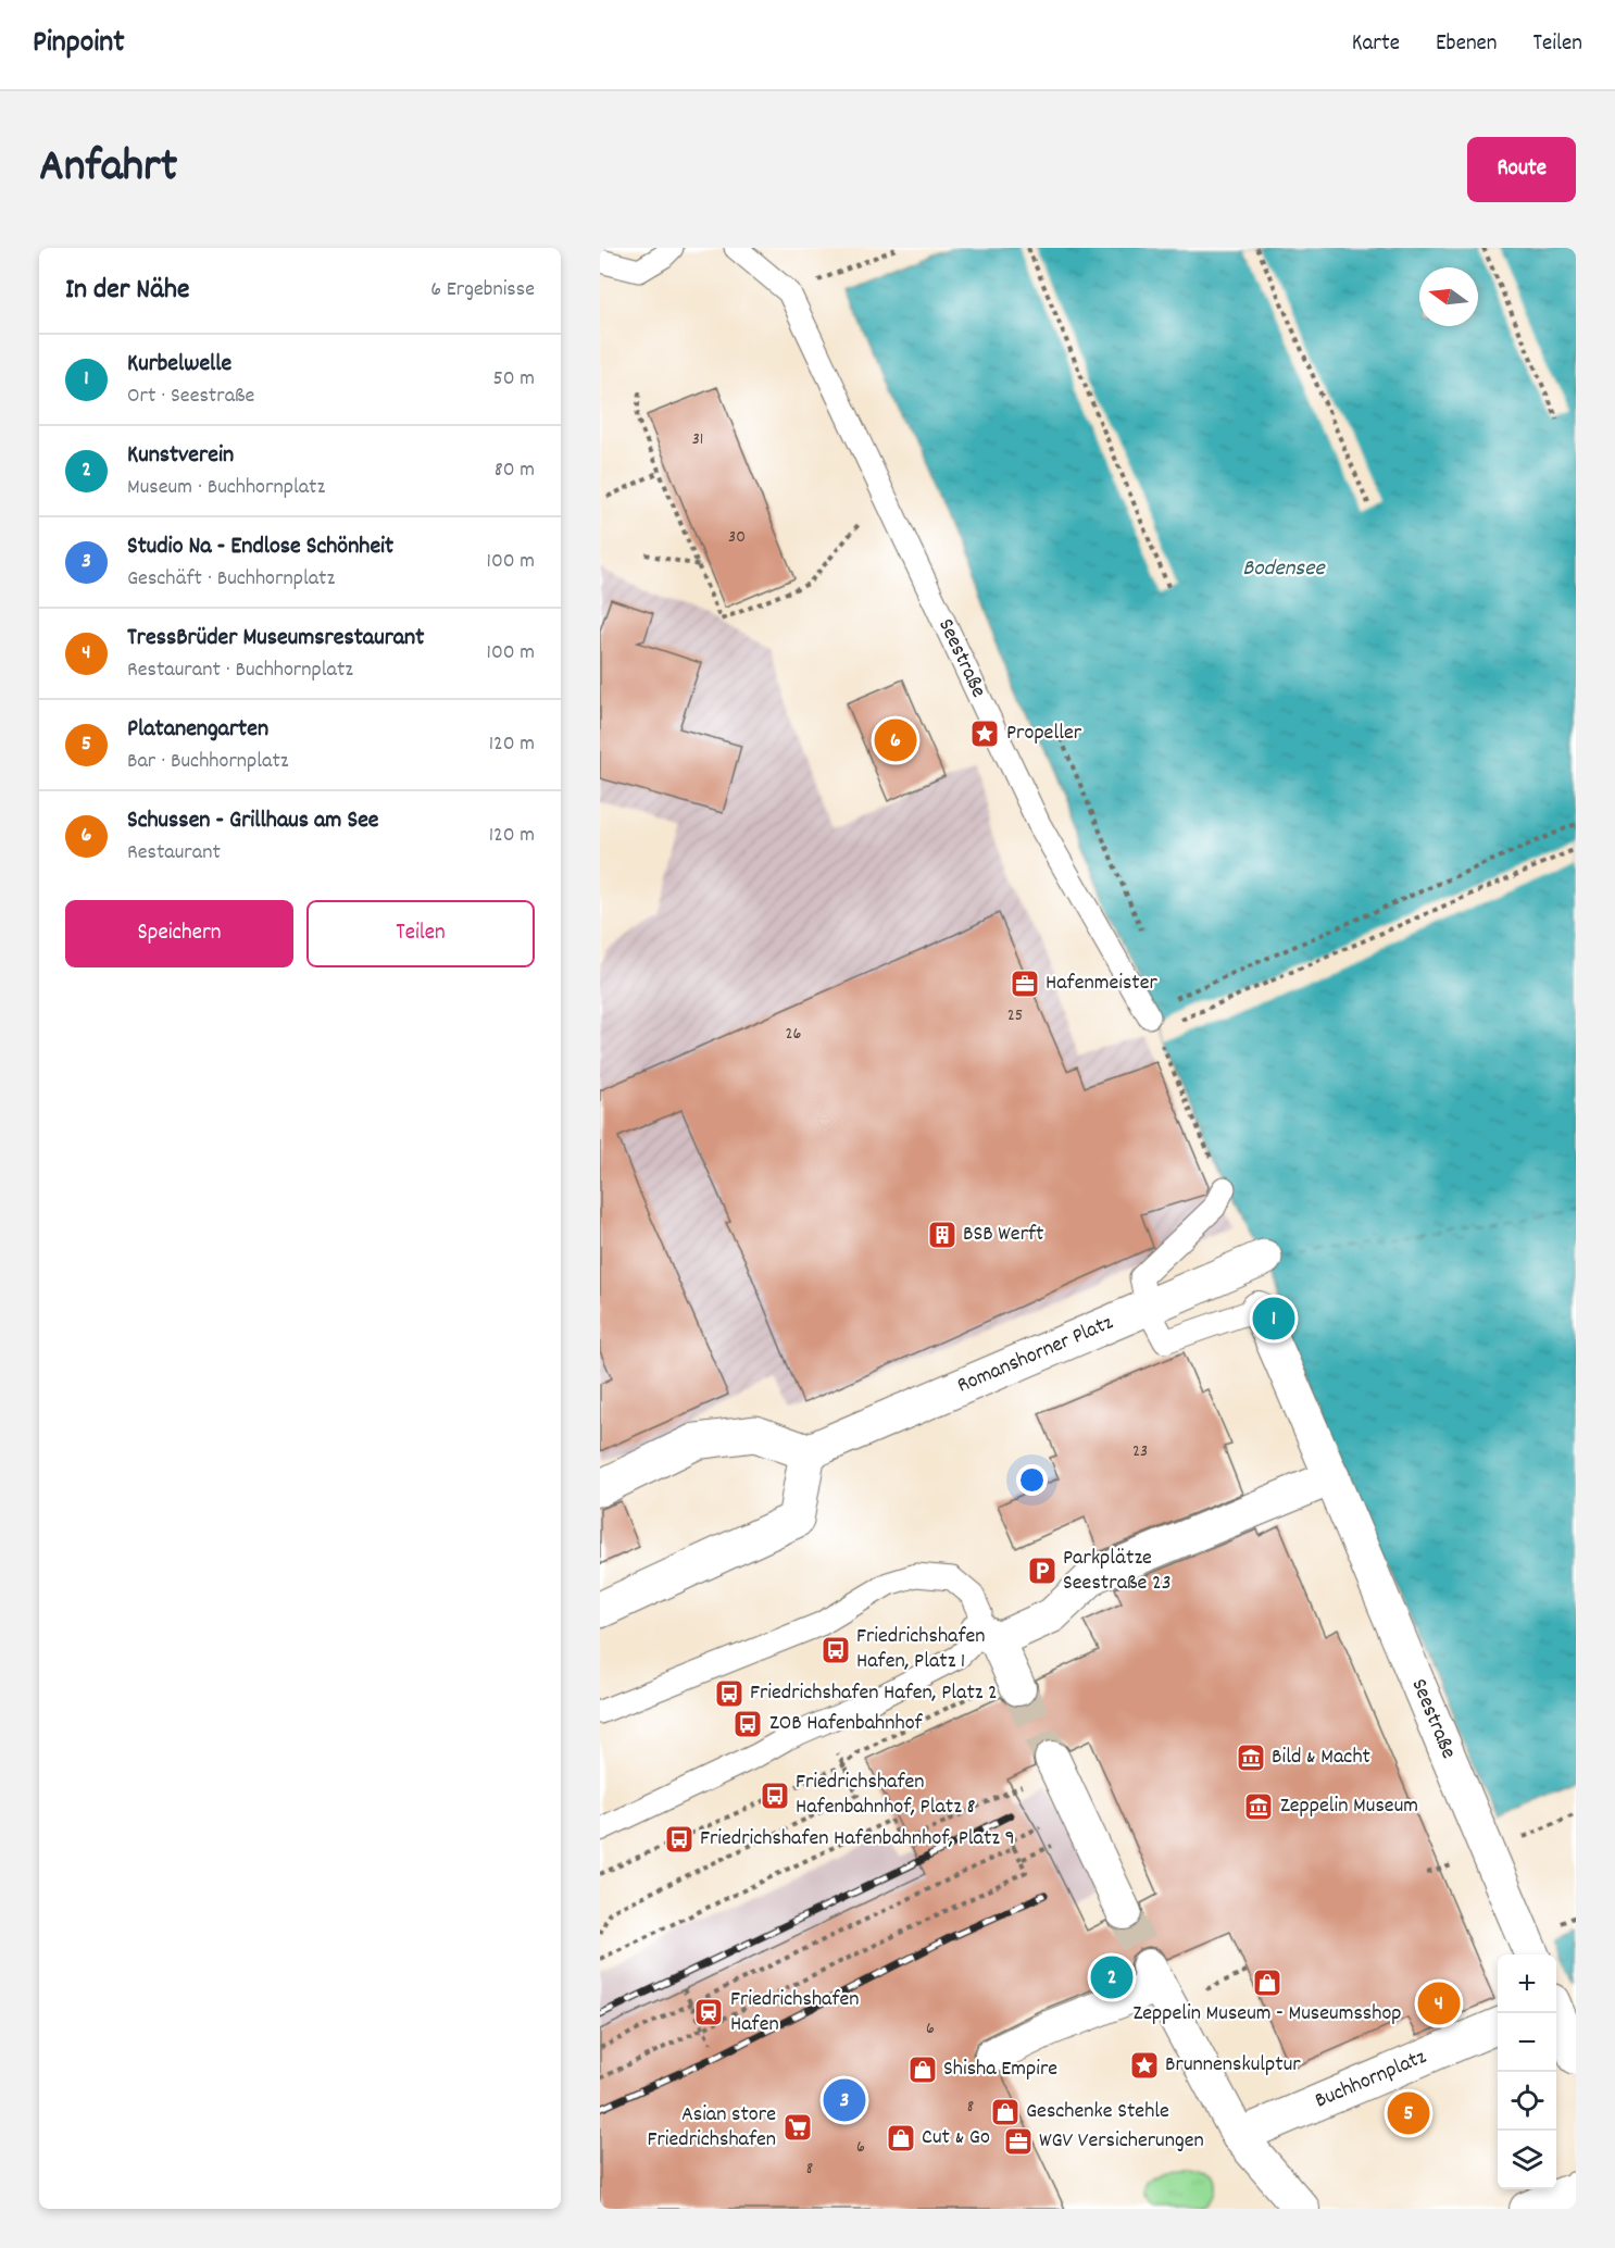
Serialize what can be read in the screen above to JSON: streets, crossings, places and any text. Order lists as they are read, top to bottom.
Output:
{
  "streets": {
    "main road": ["Romanshorner Platz"],
    "street": ["Seestraße", "Buchhornplatz"]
  },
  "water": ["Bodensee"],
  "places": {
    "place": ["Propeller", "Brunnenskulptur"],
    "office": ["Hafenmeister", "WGV Versicherungen"],
    "building": ["BSB Werft"],
    "parking": ["Parkplätze Seestraße 23"],
    "bus stop": [
      "Friedrichshafen Hafen, Platz 1",
      "Friedrichshafen Hafen, Platz 2",
      "ZOB Hafenbahnhof",
      "Friedrichshafen Hafenbahnhof, Platz 8",
      "Friedrichshafen Hafenbahnhof, Platz 9"
    ],
    "museum": ["Bild & Macht", "Zeppelin Museum"],
    "shop": [
      "Zeppelin Museum - Museumsshop",
      "Shisha Empire",
      "Geschenke Stehle",
      "Cut & Go"
    ],
    "station": ["Friedrichshafen Hafen"],
    "supermarket": ["Asian store Friedrichshafen"]
  },
  "house_numbers": [
    "31",
    "30",
    "25",
    "26",
    "23",
    "6",
    "8",
    "6",
    "8"
  ],
  "north": "left",
  "page": {
    "header": "Pinpoint",
    "nav": ["Karte", "Ebenen", "Teilen"],
    "title": "Anfahrt",
    "buttons": [
      "Route",
      ["Speichern", "Teilen"]
    ],
    "heading": ["In der Nähe", "6 Ergebnisse"],
    "list": [
      {
        "mark": "1",
        "name": "Kurbelwelle",
        "note": "Ort · Seestraße",
        "value": "50 m"
      },
      {
        "mark": "2",
        "name": "Kunstverein",
        "note": "Museum · Buchhornplatz",
        "value": "80 m"
      },
      {
        "mark": "3",
        "name": "Studio Na - Endlose Schönheit",
        "note": "Geschäft · Buchhornplatz",
        "value": "100 m"
      },
      {
        "mark": "4",
        "name": "TressBrüder Museumsrestaurant",
        "note": "Restaurant · Buchhornplatz",
        "value": "100 m"
      },
      {
        "mark": "5",
        "name": "Platanengarten",
        "note": "Bar · Buchhornplatz",
        "value": "120 m"
      },
      {
        "mark": "6",
        "name": "Schussen - Grillhaus am See",
        "note": "Restaurant",
        "value": "120 m"
      }
    ],
    "pins": [
      "6",
      "1",
      "2",
      "4",
      "3",
      "5"
    ],
    "map_buttons": ["+", "−"]
  }
}
